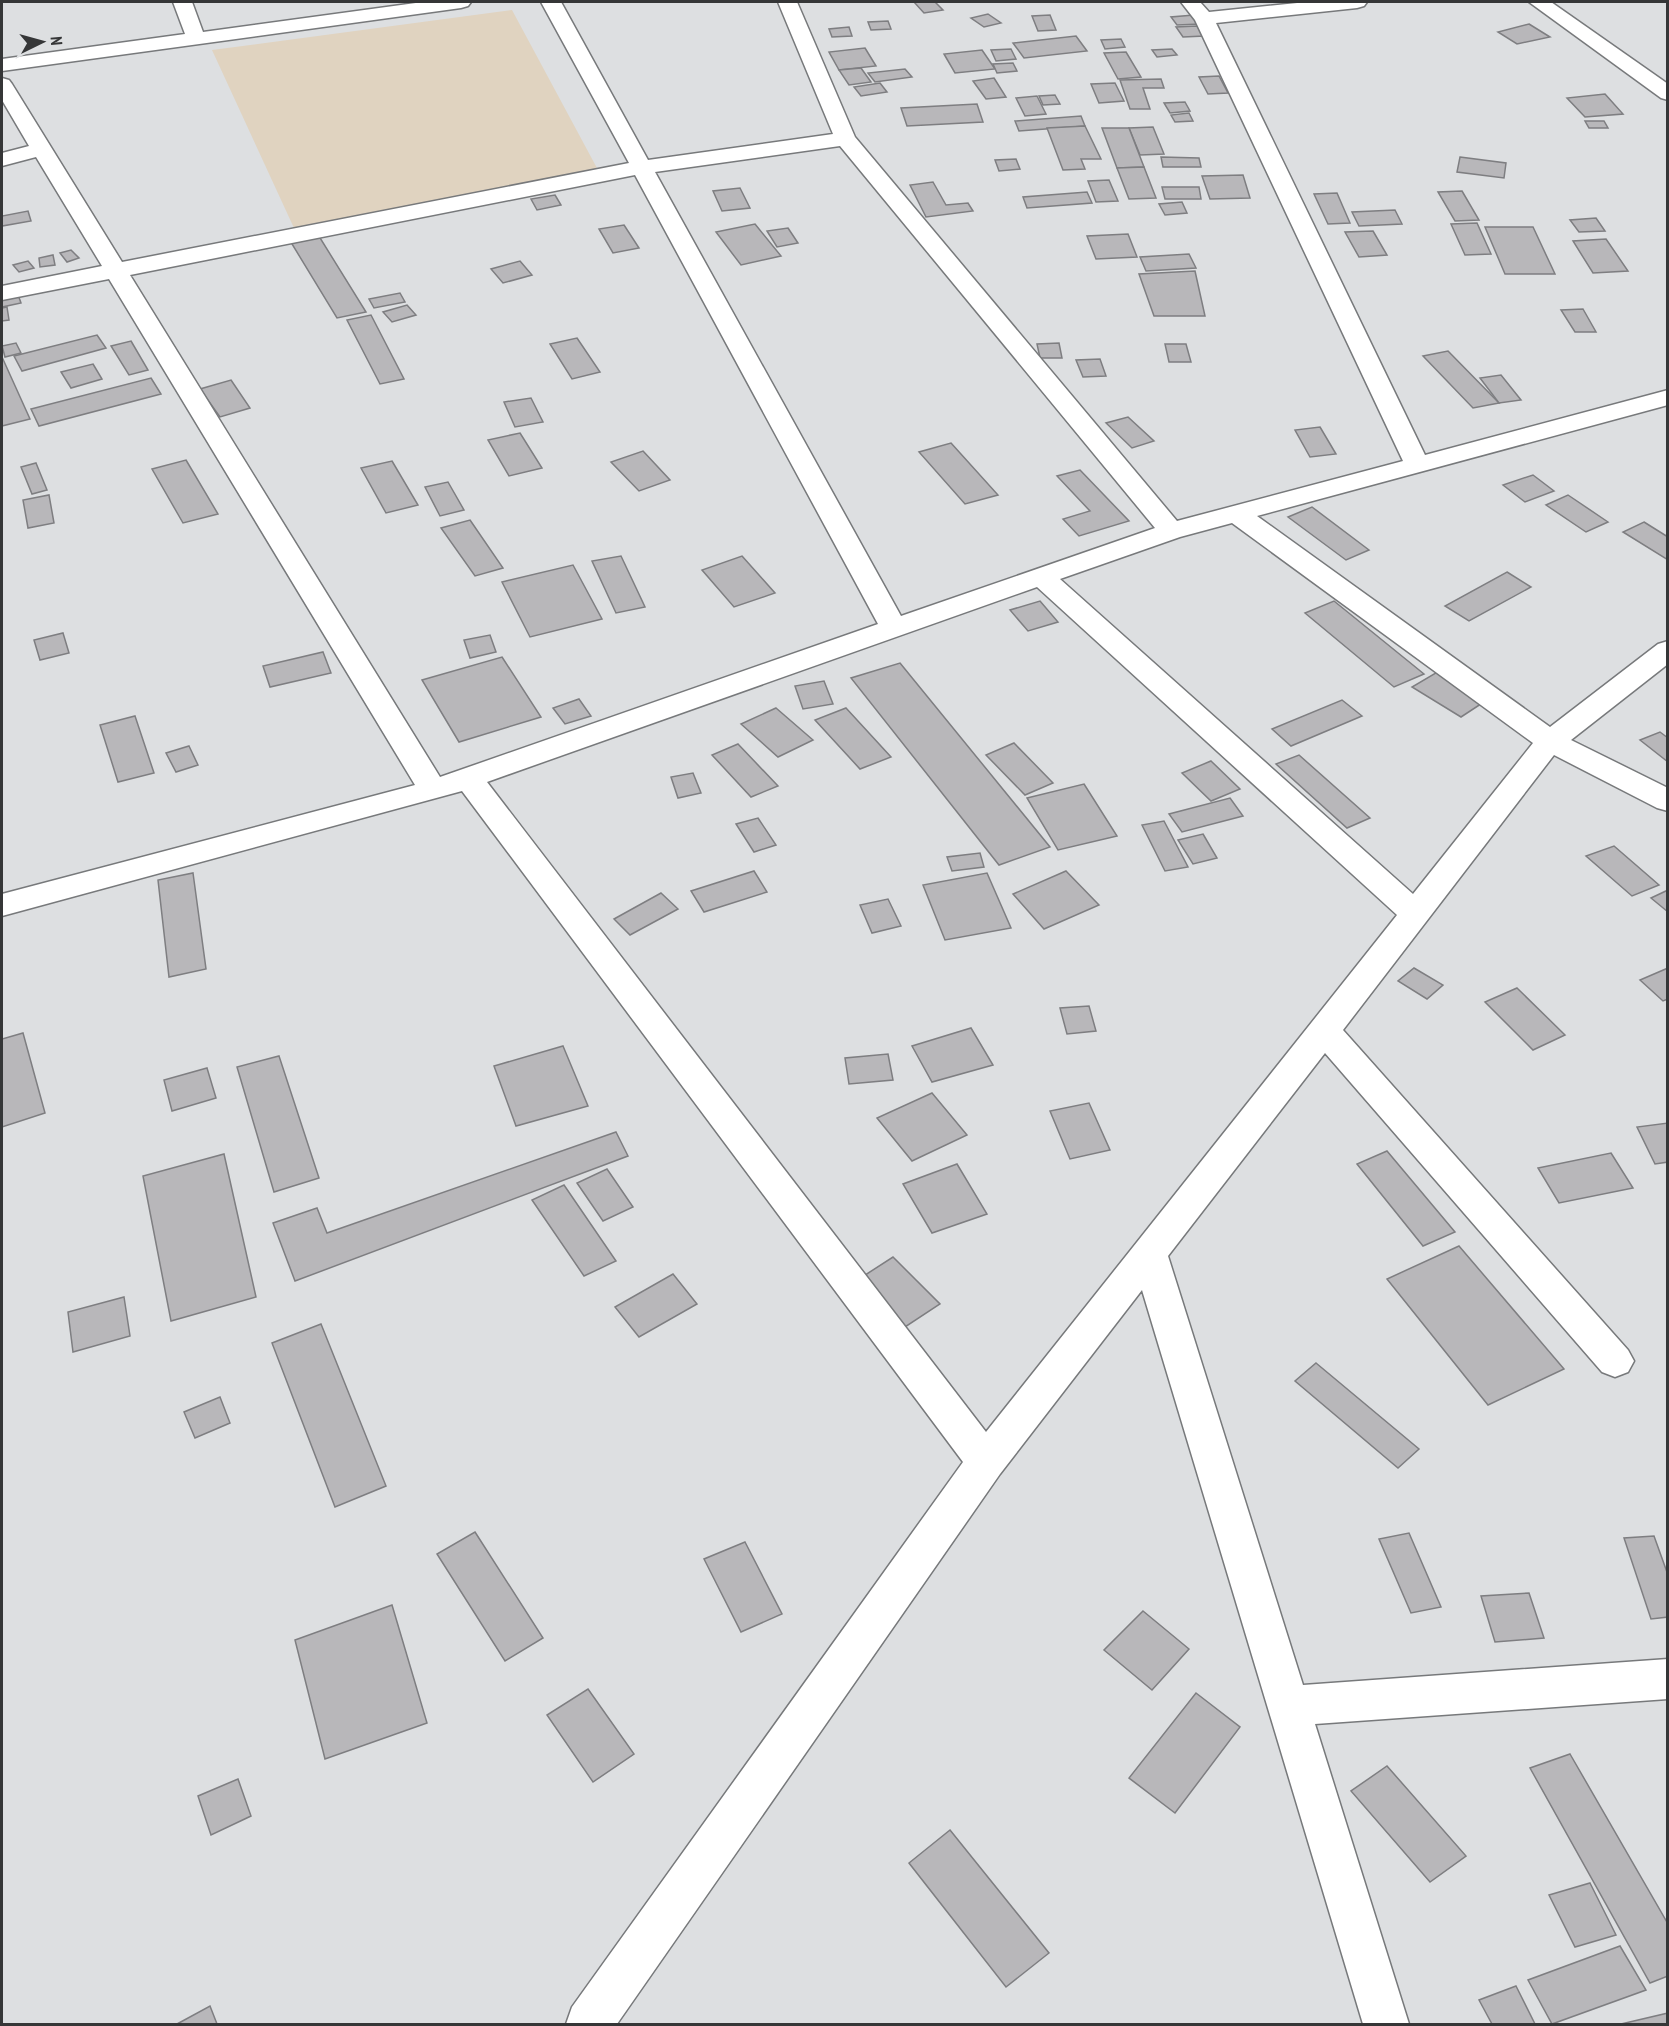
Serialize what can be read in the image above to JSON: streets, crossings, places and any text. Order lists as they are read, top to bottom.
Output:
{
  "north": "right"
}
